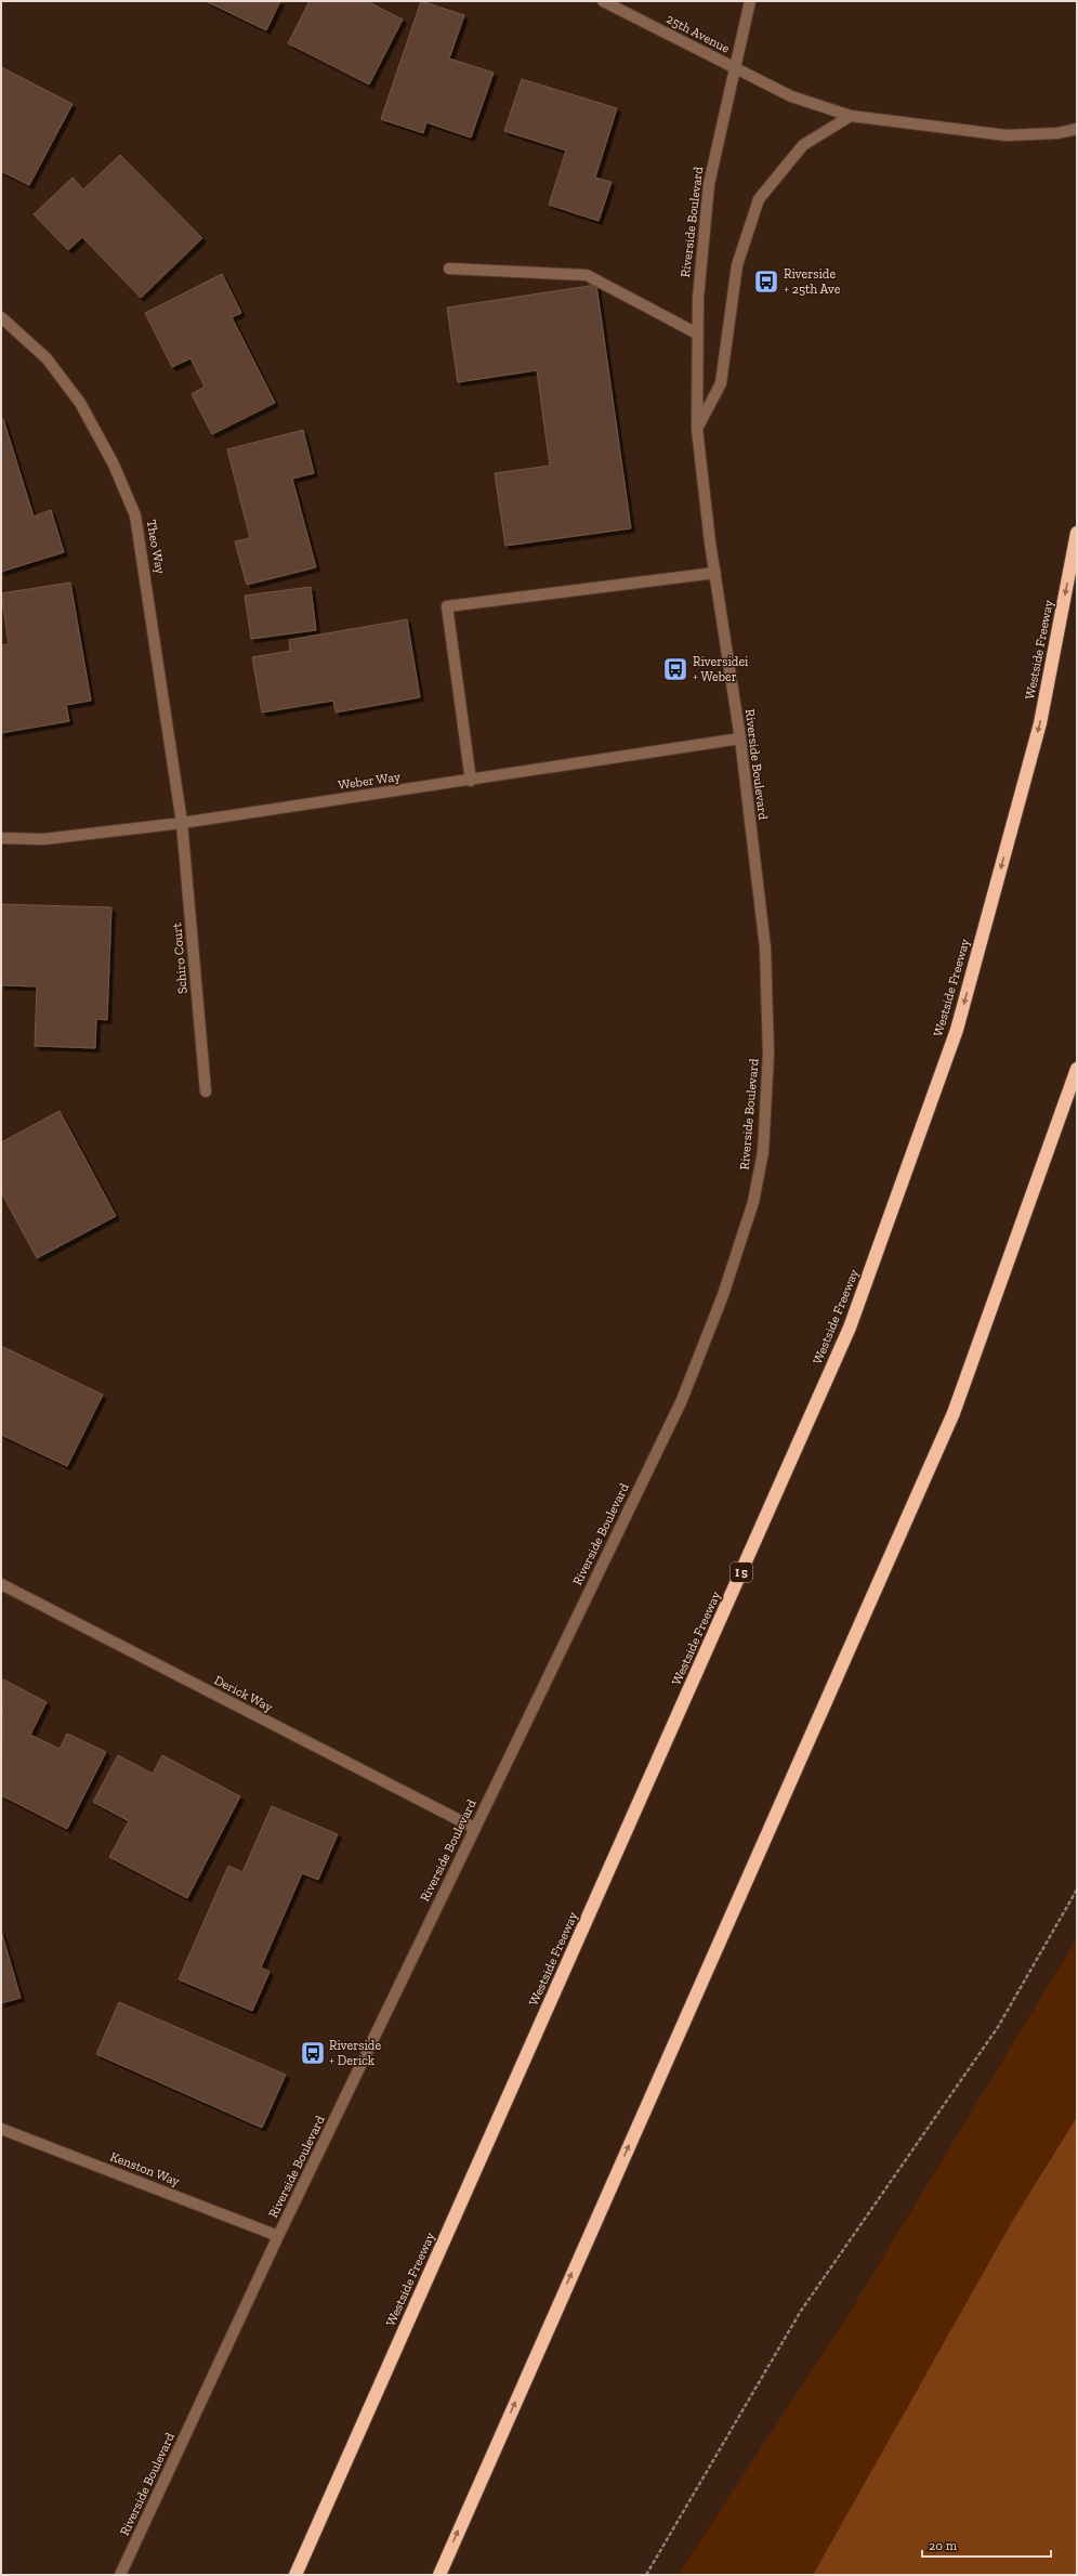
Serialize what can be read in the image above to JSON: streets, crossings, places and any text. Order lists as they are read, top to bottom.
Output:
{
  "streets": {
    "highway": ["Westside Freeway", "I 5"],
    "street": [
      "25th Avenue",
      "Riverside Boulevard",
      "Theo Way",
      "Weber Way",
      "Schiro Court",
      "Derick Way",
      "Kenston Way"
    ]
  },
  "crossings": [
    ["25th Avenue", "Riverside Boulevard"],
    ["Riverside Boulevard", "Weber Way"],
    ["Riverside Boulevard", "Derick Way"],
    ["Riverside Boulevard", "Kenston Way"],
    ["Theo Way", "Weber Way"],
    ["Theo Way", "Schiro Court"],
    ["Weber Way", "Schiro Court"]
  ],
  "one_way": ["Westside Freeway"],
  "places": {
    "bus stop": ["Riverside + 25th Ave", "Riversidei + Weber", "Riverside + Derick"]
  },
  "scale_bar": "20 m"
}
